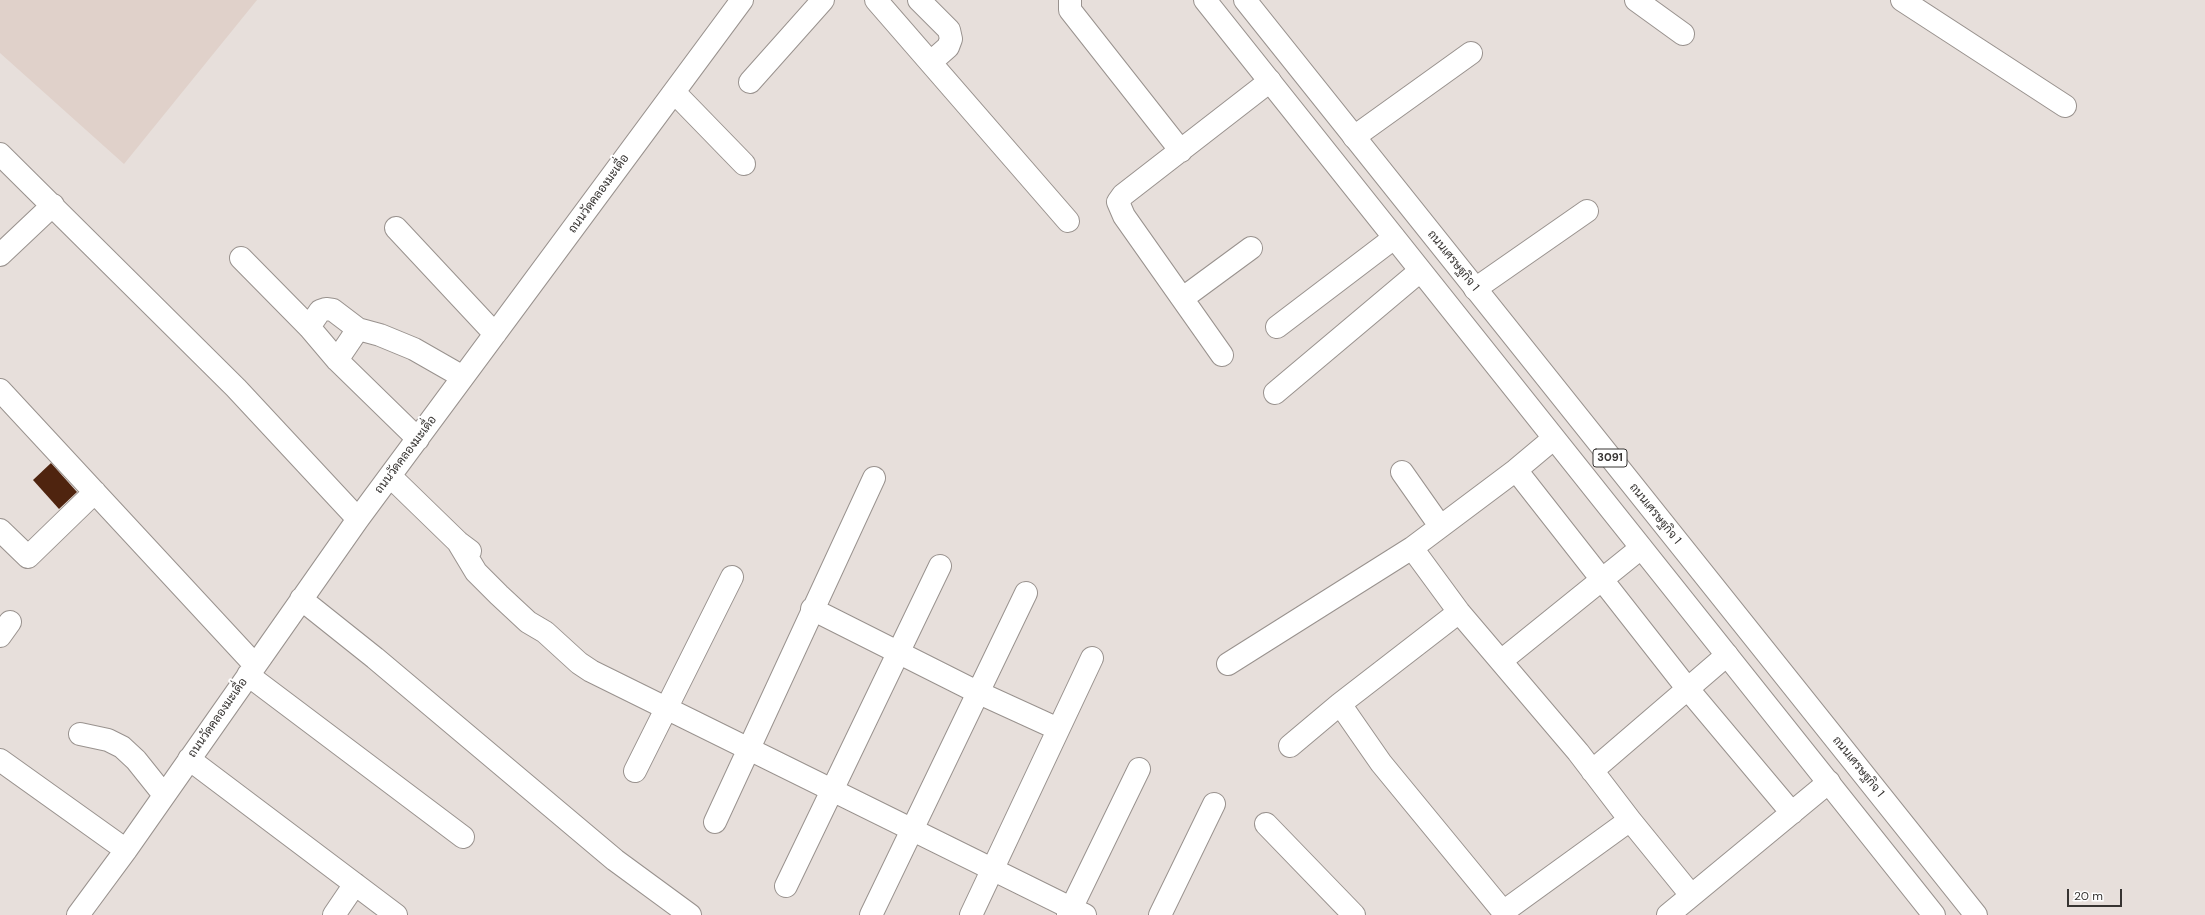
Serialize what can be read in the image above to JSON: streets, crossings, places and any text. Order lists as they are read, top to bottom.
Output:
{
  "streets": {
    "street": ["ถนนวัดคลองมะเดื่อ", "ถนนเศรษฐกิจ 1", "3091"]
  },
  "scale_bar": "20 m"
}
